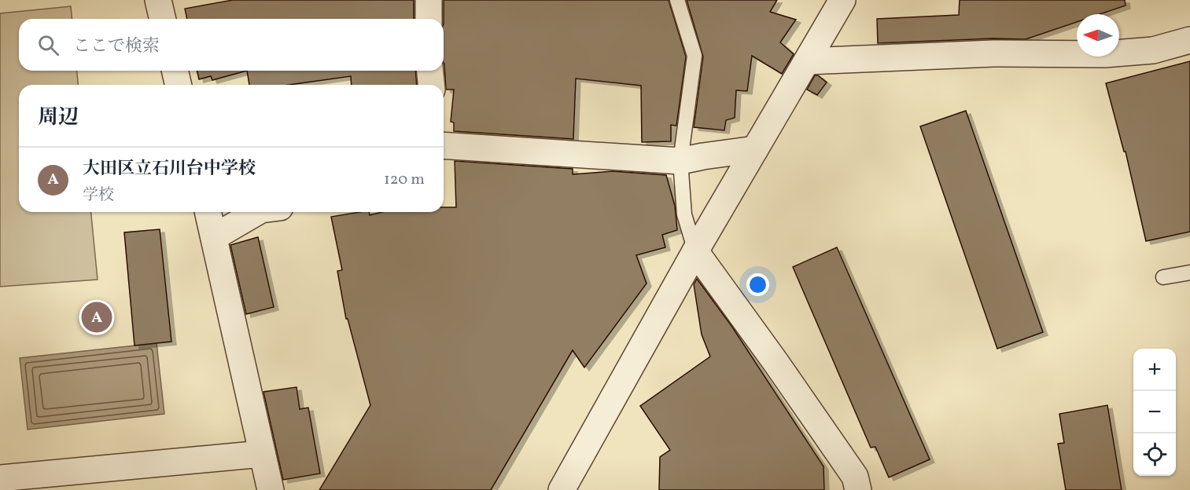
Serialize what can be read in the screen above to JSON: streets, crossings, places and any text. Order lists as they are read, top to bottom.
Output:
{
  "north": "left",
  "page": {
    "search": "ここで検索",
    "heading": "周辺",
    "list": [
      {
        "mark": "A",
        "name": "大田区立石川台中学校",
        "note": "学校",
        "value": "120 m"
      }
    ],
    "pins": "A",
    "map_buttons": ["+", "−"]
  }
}
